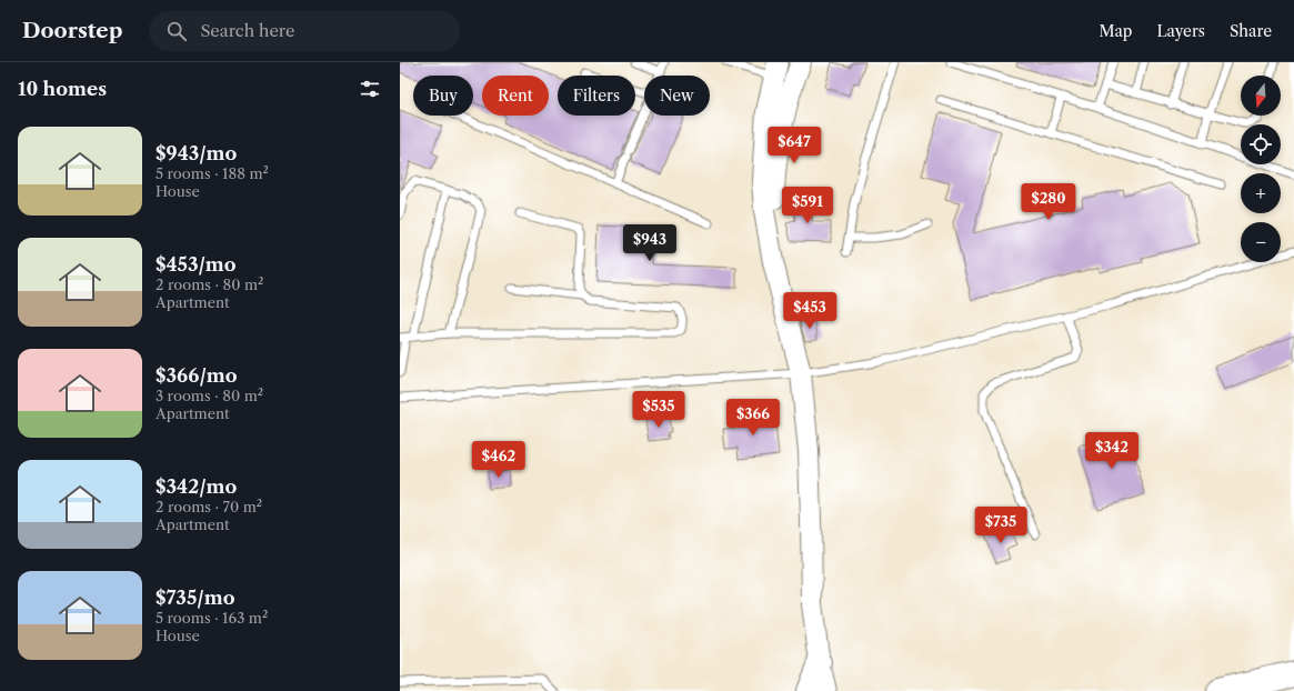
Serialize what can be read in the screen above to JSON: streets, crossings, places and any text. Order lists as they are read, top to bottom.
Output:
{
  "north": "bottom",
  "page": {
    "header": "Doorstep",
    "search": "Search here",
    "nav": ["Map", "Layers", "Share"],
    "heading": "10 homes",
    "map_buttons": ["+", "−"],
    "chip": [
      "Buy",
      "Rent",
      "Filters",
      "New"
    ],
    "list": [
      {
        "name": "$943/mo",
        "note": "5 rooms · 188 m² · House"
      },
      {
        "name": "$453/mo",
        "note": "2 rooms · 80 m² · Apartment"
      },
      {
        "name": "$366/mo",
        "note": "3 rooms · 80 m² · Apartment"
      },
      {
        "name": "$342/mo",
        "note": "2 rooms · 70 m² · Apartment"
      },
      {
        "name": "$735/mo",
        "note": "5 rooms · 163 m² · House"
      }
    ],
    "price": [
      "$647",
      "$280",
      "$591",
      "$943",
      "$453",
      "$535",
      "$366",
      "$342",
      "$462",
      "$735"
    ]
  }
}
